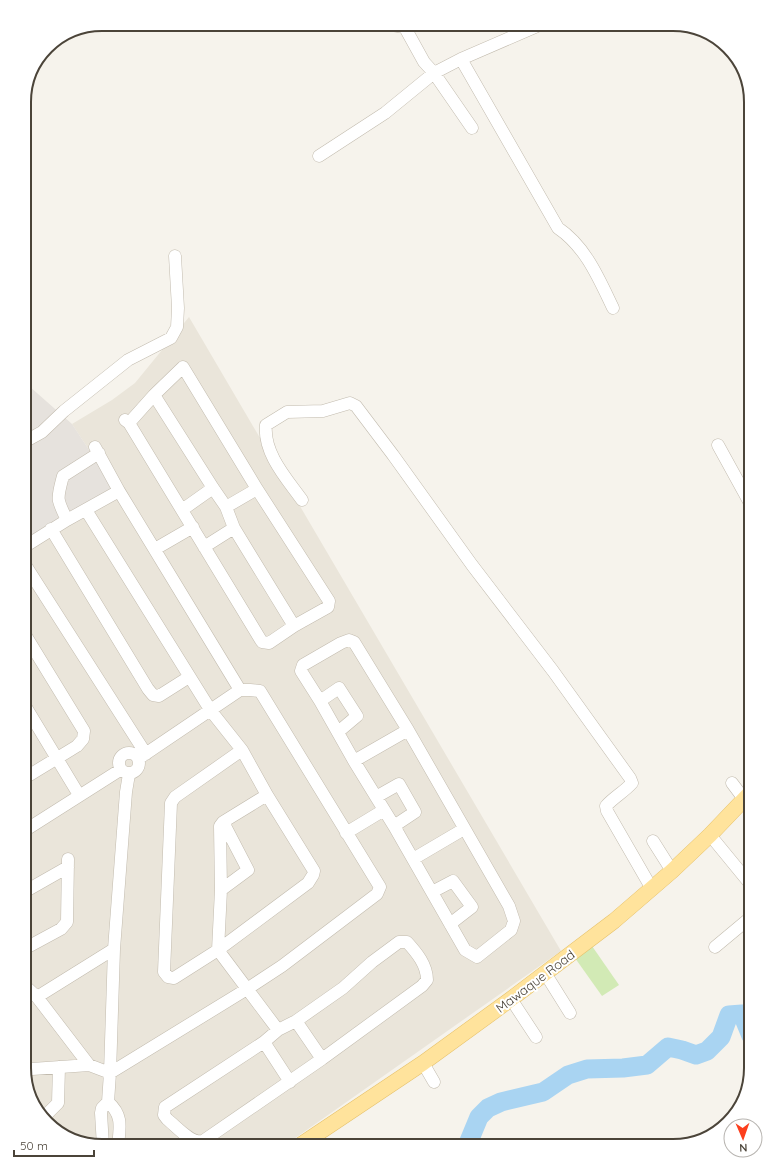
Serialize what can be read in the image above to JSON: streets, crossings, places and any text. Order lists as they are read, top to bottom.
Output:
{
  "streets": {
    "main road": ["Mawaque Road"]
  },
  "scale_bar": "50 m",
  "north": "bottom"
}
